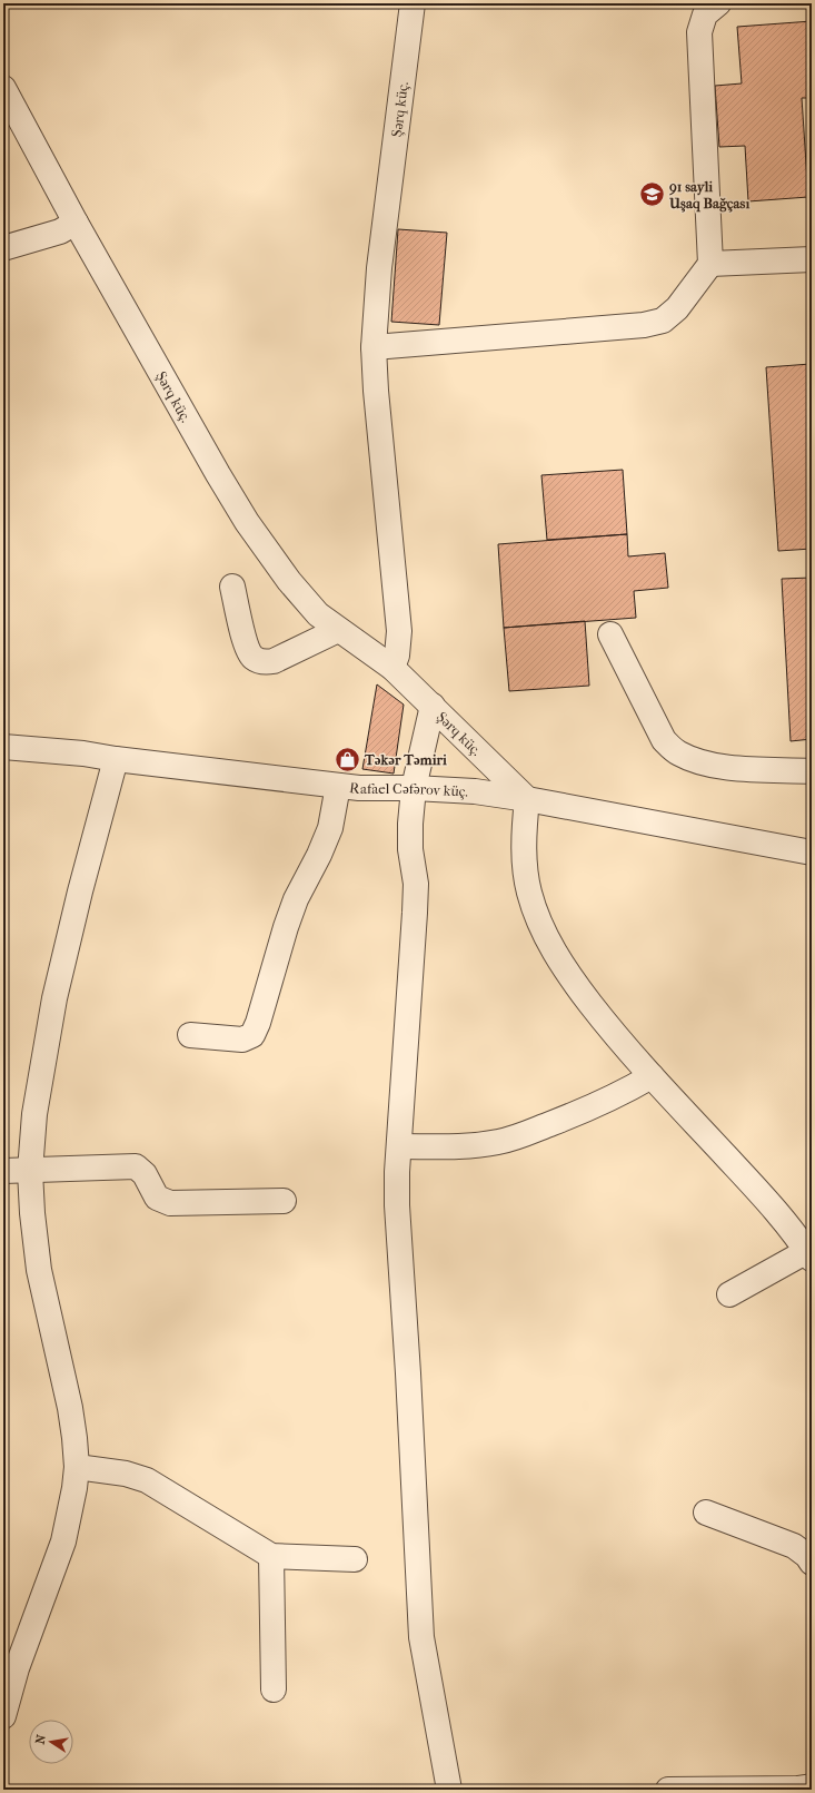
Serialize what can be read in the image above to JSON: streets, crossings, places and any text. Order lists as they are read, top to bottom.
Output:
{
  "streets": {
    "street": ["Şərq küç.", "Rafael Cəfərov küç."]
  },
  "crossings": [
    ["Şərq küç.", "Rafael Cəfərov küç."]
  ],
  "places": {
    "school or university": ["91 sayli Uşaq Bağçası"],
    "shop": ["Təkər Təmiri"]
  },
  "north": "left"
}
